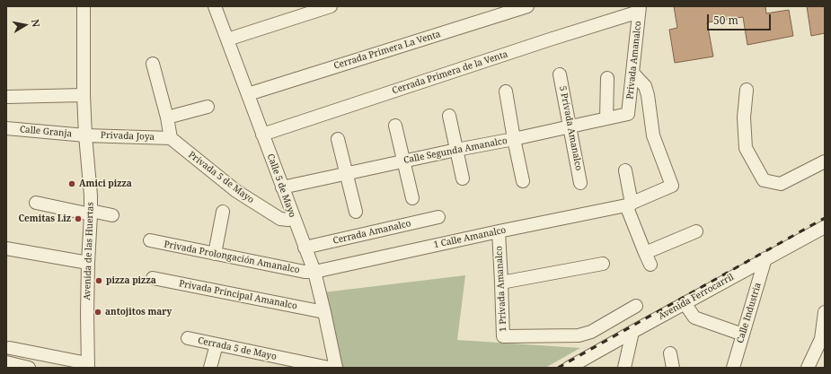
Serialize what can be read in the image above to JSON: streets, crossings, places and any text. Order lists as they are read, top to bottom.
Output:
{
  "streets": {
    "street": [
      "Cerrada Primera La Venta",
      "Privada Amanalco",
      "Cerrada Primera de la Venta",
      "5 Privada Amanalco",
      "Calle Granja",
      "Privada Joya",
      "Calle Segunda Amanalco",
      "Privada 5 de Mayo",
      "Calle 5 de Mayo",
      "Cerrada Amanalco",
      "1 Calle Amanalco",
      "Avenida de las Huertas",
      "Privada Prolongación Amanalco",
      "1 Privada Amanalco",
      "Privada Principal Amanalco",
      "Avenida Ferrocarril",
      "Calle Industria",
      "Cerrada 5 de Mayo"
    ]
  },
  "crossings": [
    ["Cerrada Primera La Venta", "Calle 5 de Mayo"],
    ["Privada Amanalco", "Cerrada Primera de la Venta"],
    ["Privada Amanalco", "Calle Segunda Amanalco"],
    ["Privada Amanalco", "1 Calle Amanalco"],
    ["Cerrada Primera de la Venta", "Calle 5 de Mayo"],
    ["5 Privada Amanalco", "Calle Segunda Amanalco"],
    ["Calle Granja", "Privada Joya"],
    ["Calle Granja", "Avenida de las Huertas"],
    ["Privada Joya", "Privada 5 de Mayo"],
    ["Privada Joya", "Avenida de las Huertas"],
    ["Calle Segunda Amanalco", "Calle 5 de Mayo"],
    ["Privada 5 de Mayo", "Calle 5 de Mayo"],
    ["Calle 5 de Mayo", "Cerrada Amanalco"],
    ["Calle 5 de Mayo", "1 Calle Amanalco"],
    ["Calle 5 de Mayo", "Privada Prolongación Amanalco"],
    ["Calle 5 de Mayo", "Privada Principal Amanalco"],
    ["1 Calle Amanalco", "Privada Prolongación Amanalco"],
    ["1 Calle Amanalco", "1 Privada Amanalco"],
    ["Avenida Ferrocarril", "Calle Industria"]
  ],
  "places": [
    "Amici pizza",
    "Cemitas Liz",
    "pizza pizza",
    "antojitos mary"
  ],
  "scale_bar": "50 m",
  "north": "right"
}
